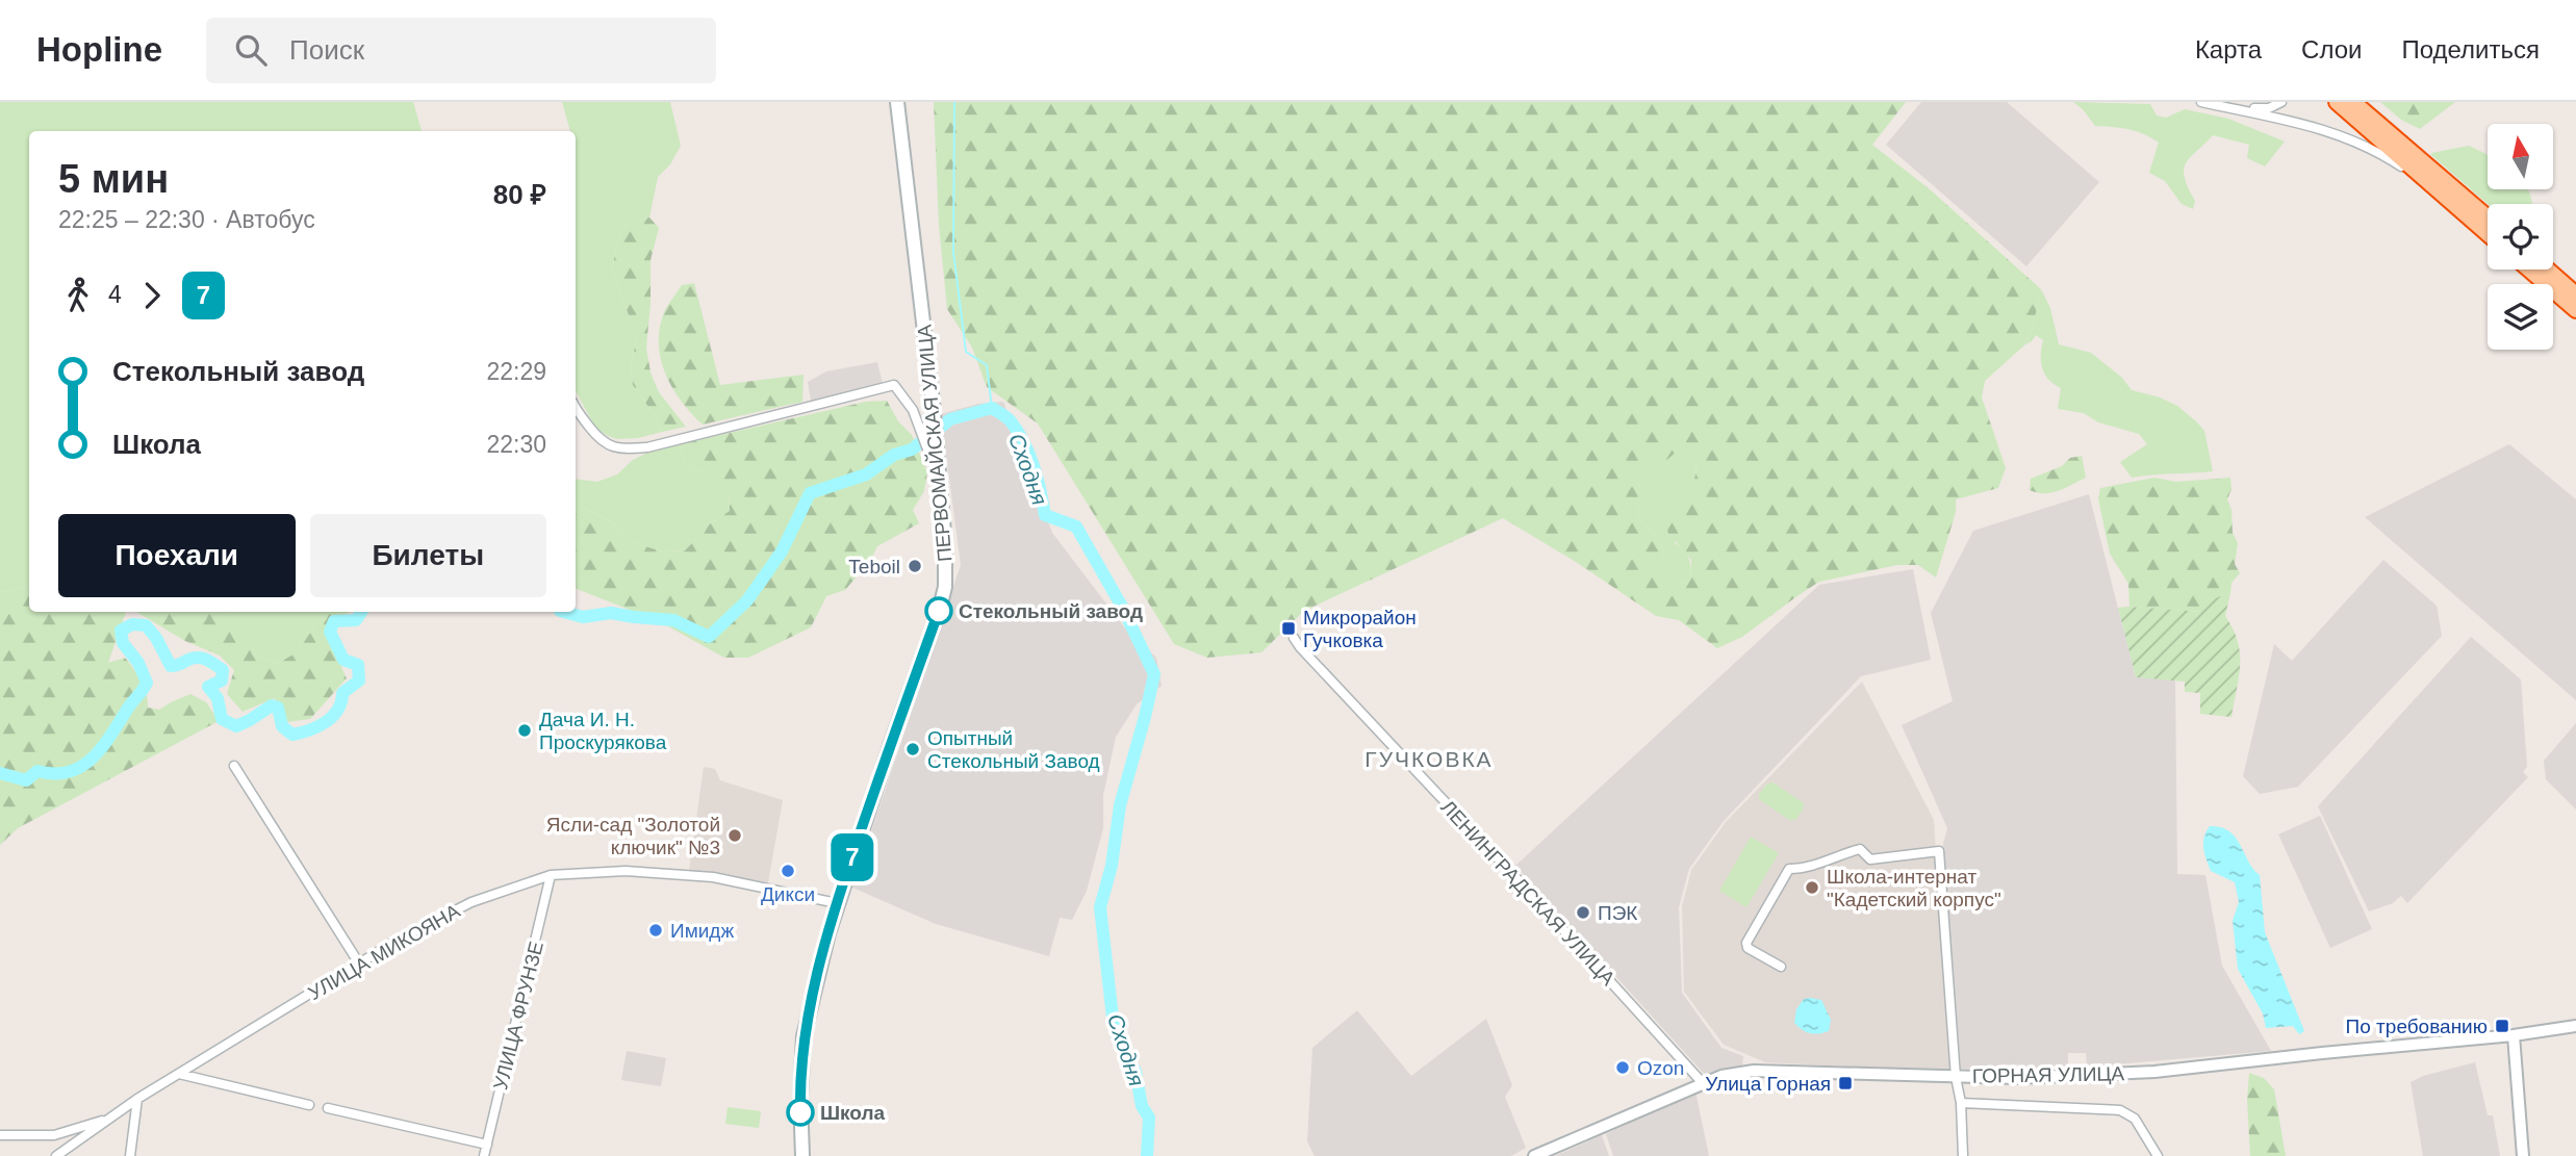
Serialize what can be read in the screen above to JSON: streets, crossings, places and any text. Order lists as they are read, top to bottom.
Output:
{
  "streets": {
    "main road": ["ПЕРВОМАЙСКАЯ УЛИЦА"],
    "street": [
      "ЛЕНИНГРАДСКАЯ УЛИЦА",
      "УЛИЦА МИКОЯНА",
      "УЛИЦА ФРУНЗЕ",
      "ГОРНАЯ УЛИЦА"
    ]
  },
  "crossings": [
    ["ПЕРВОМАЙСКАЯ УЛИЦА", "УЛИЦА МИКОЯНА"],
    ["ЛЕНИНГРАДСКАЯ УЛИЦА", "ГОРНАЯ УЛИЦА"],
    ["УЛИЦА МИКОЯНА", "УЛИЦА ФРУНЗЕ"]
  ],
  "districts": ["ГУЧКОВКА"],
  "water": ["Сходня"],
  "places": {
    "other": [
      "Teboil",
      "Стекольный завод",
      "Дача И. Н. Проскурякова",
      "Опытный Стекольный Завод",
      "Ясли-сад \"Золотой ключик\" №3",
      "Дикси",
      "Школа-интернат \"Кадетский корпус\"",
      "ПЭК",
      "Имидж",
      "Ozon",
      "Школа"
    ],
    "transit": ["Микрорайон Гучковка", "По требованию", "Улица Горная"]
  },
  "lines": ["bus line 7"],
  "north": "top",
  "page": {
    "header": "Hopline",
    "search": "Поиск",
    "nav": ["Карта", "Слои", "Поделиться"],
    "on_map": "7",
    "heading": ["5 мин", "22:25 – 22:30 · Автобус", "80 ₽"],
    "legs": ["4", "7"],
    "list": [
      {
        "name": "Стекольный завод",
        "value": "22:29"
      },
      {
        "name": "Школа",
        "value": "22:30"
      }
    ],
    "buttons": ["Поехали", "Билеты"]
  }
}
